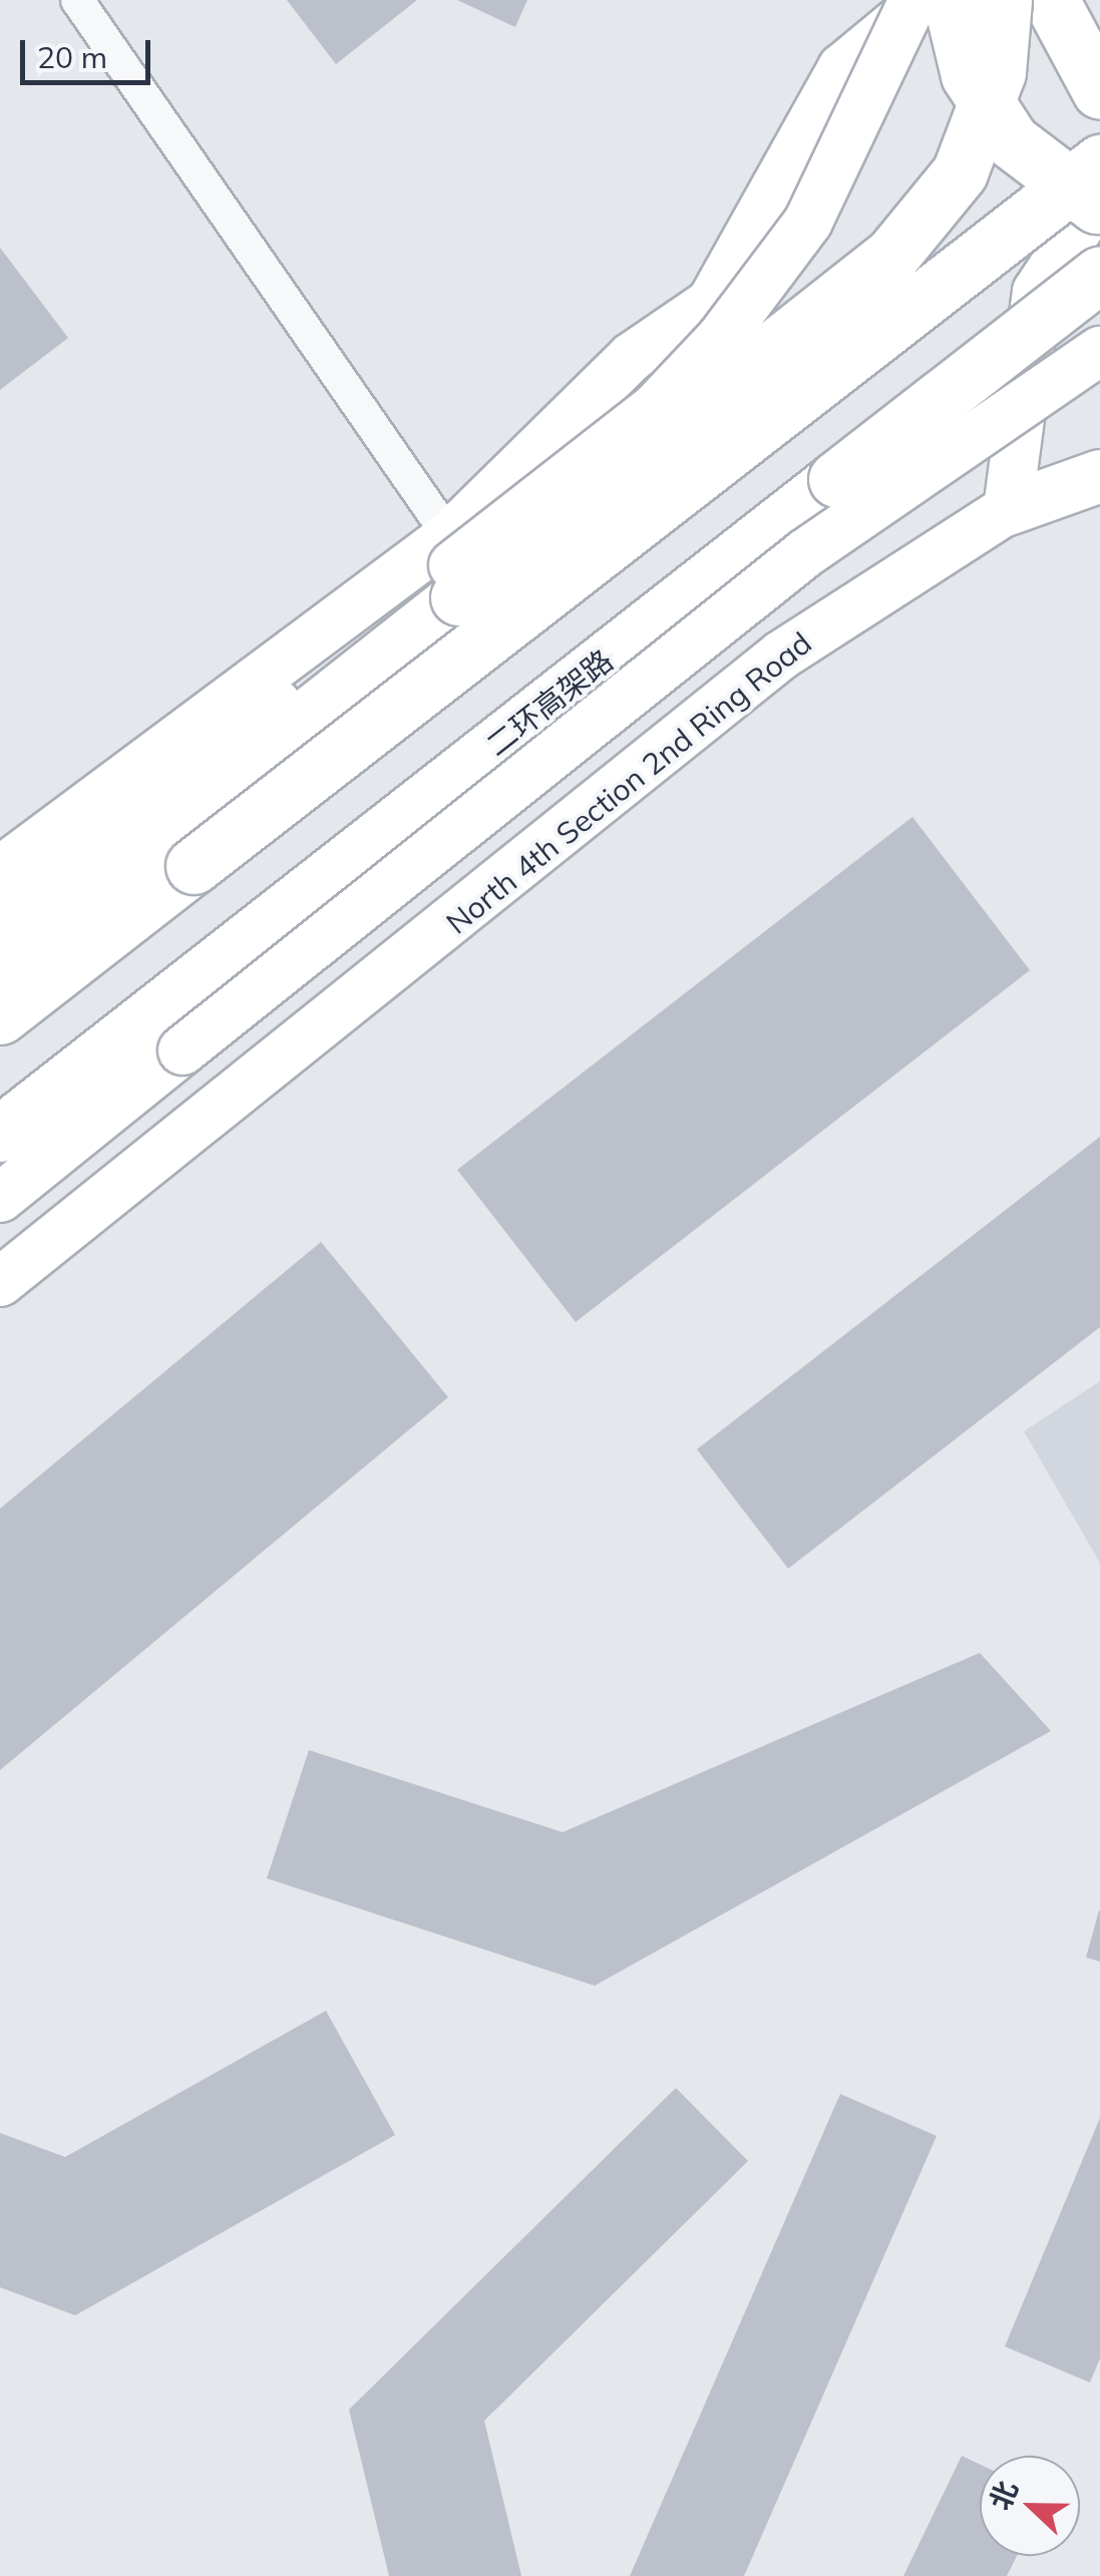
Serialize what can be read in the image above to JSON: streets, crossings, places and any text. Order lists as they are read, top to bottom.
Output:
{
  "streets": {
    "highway": ["二环高架路"],
    "street": ["North 4th Section 2nd Ring Road"]
  },
  "scale_bar": "20 m",
  "north": "left"
}
